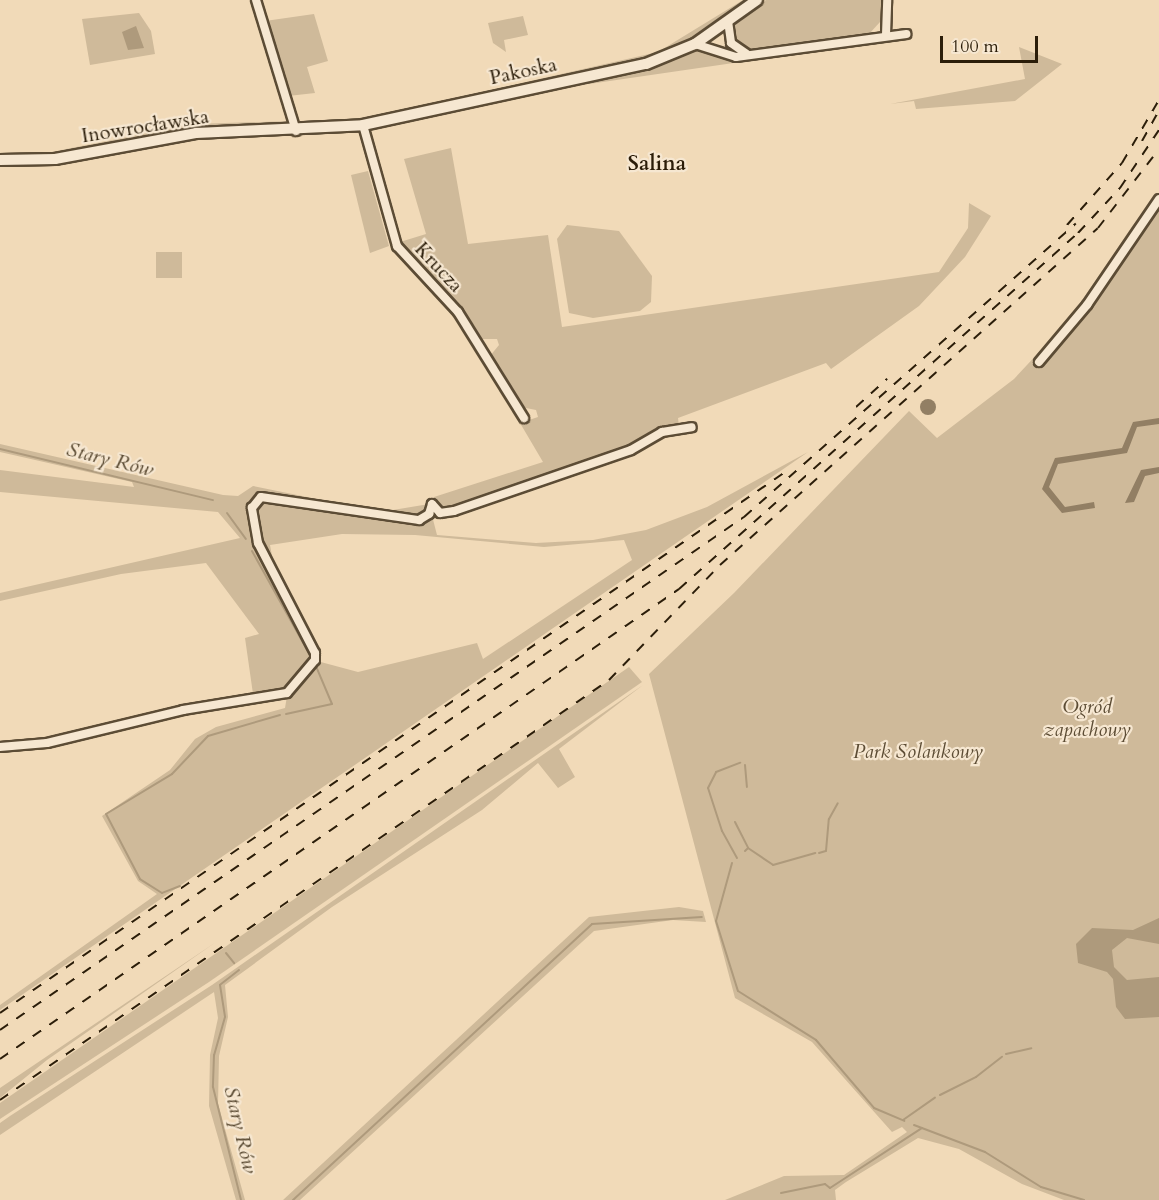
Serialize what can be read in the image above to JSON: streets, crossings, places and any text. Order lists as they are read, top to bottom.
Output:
{
  "streets": {
    "main road": ["Pakoska", "Inowrocławska"],
    "street": ["Krucza"]
  },
  "crossings": [
    ["Pakoska", "Inowrocławska"],
    ["Pakoska", "Krucza"]
  ],
  "districts": ["Salina"],
  "water": ["Stary Rów"],
  "parks": ["Ogród zapachowy", "Park Solankowy"],
  "scale_bar": "100 m"
}
